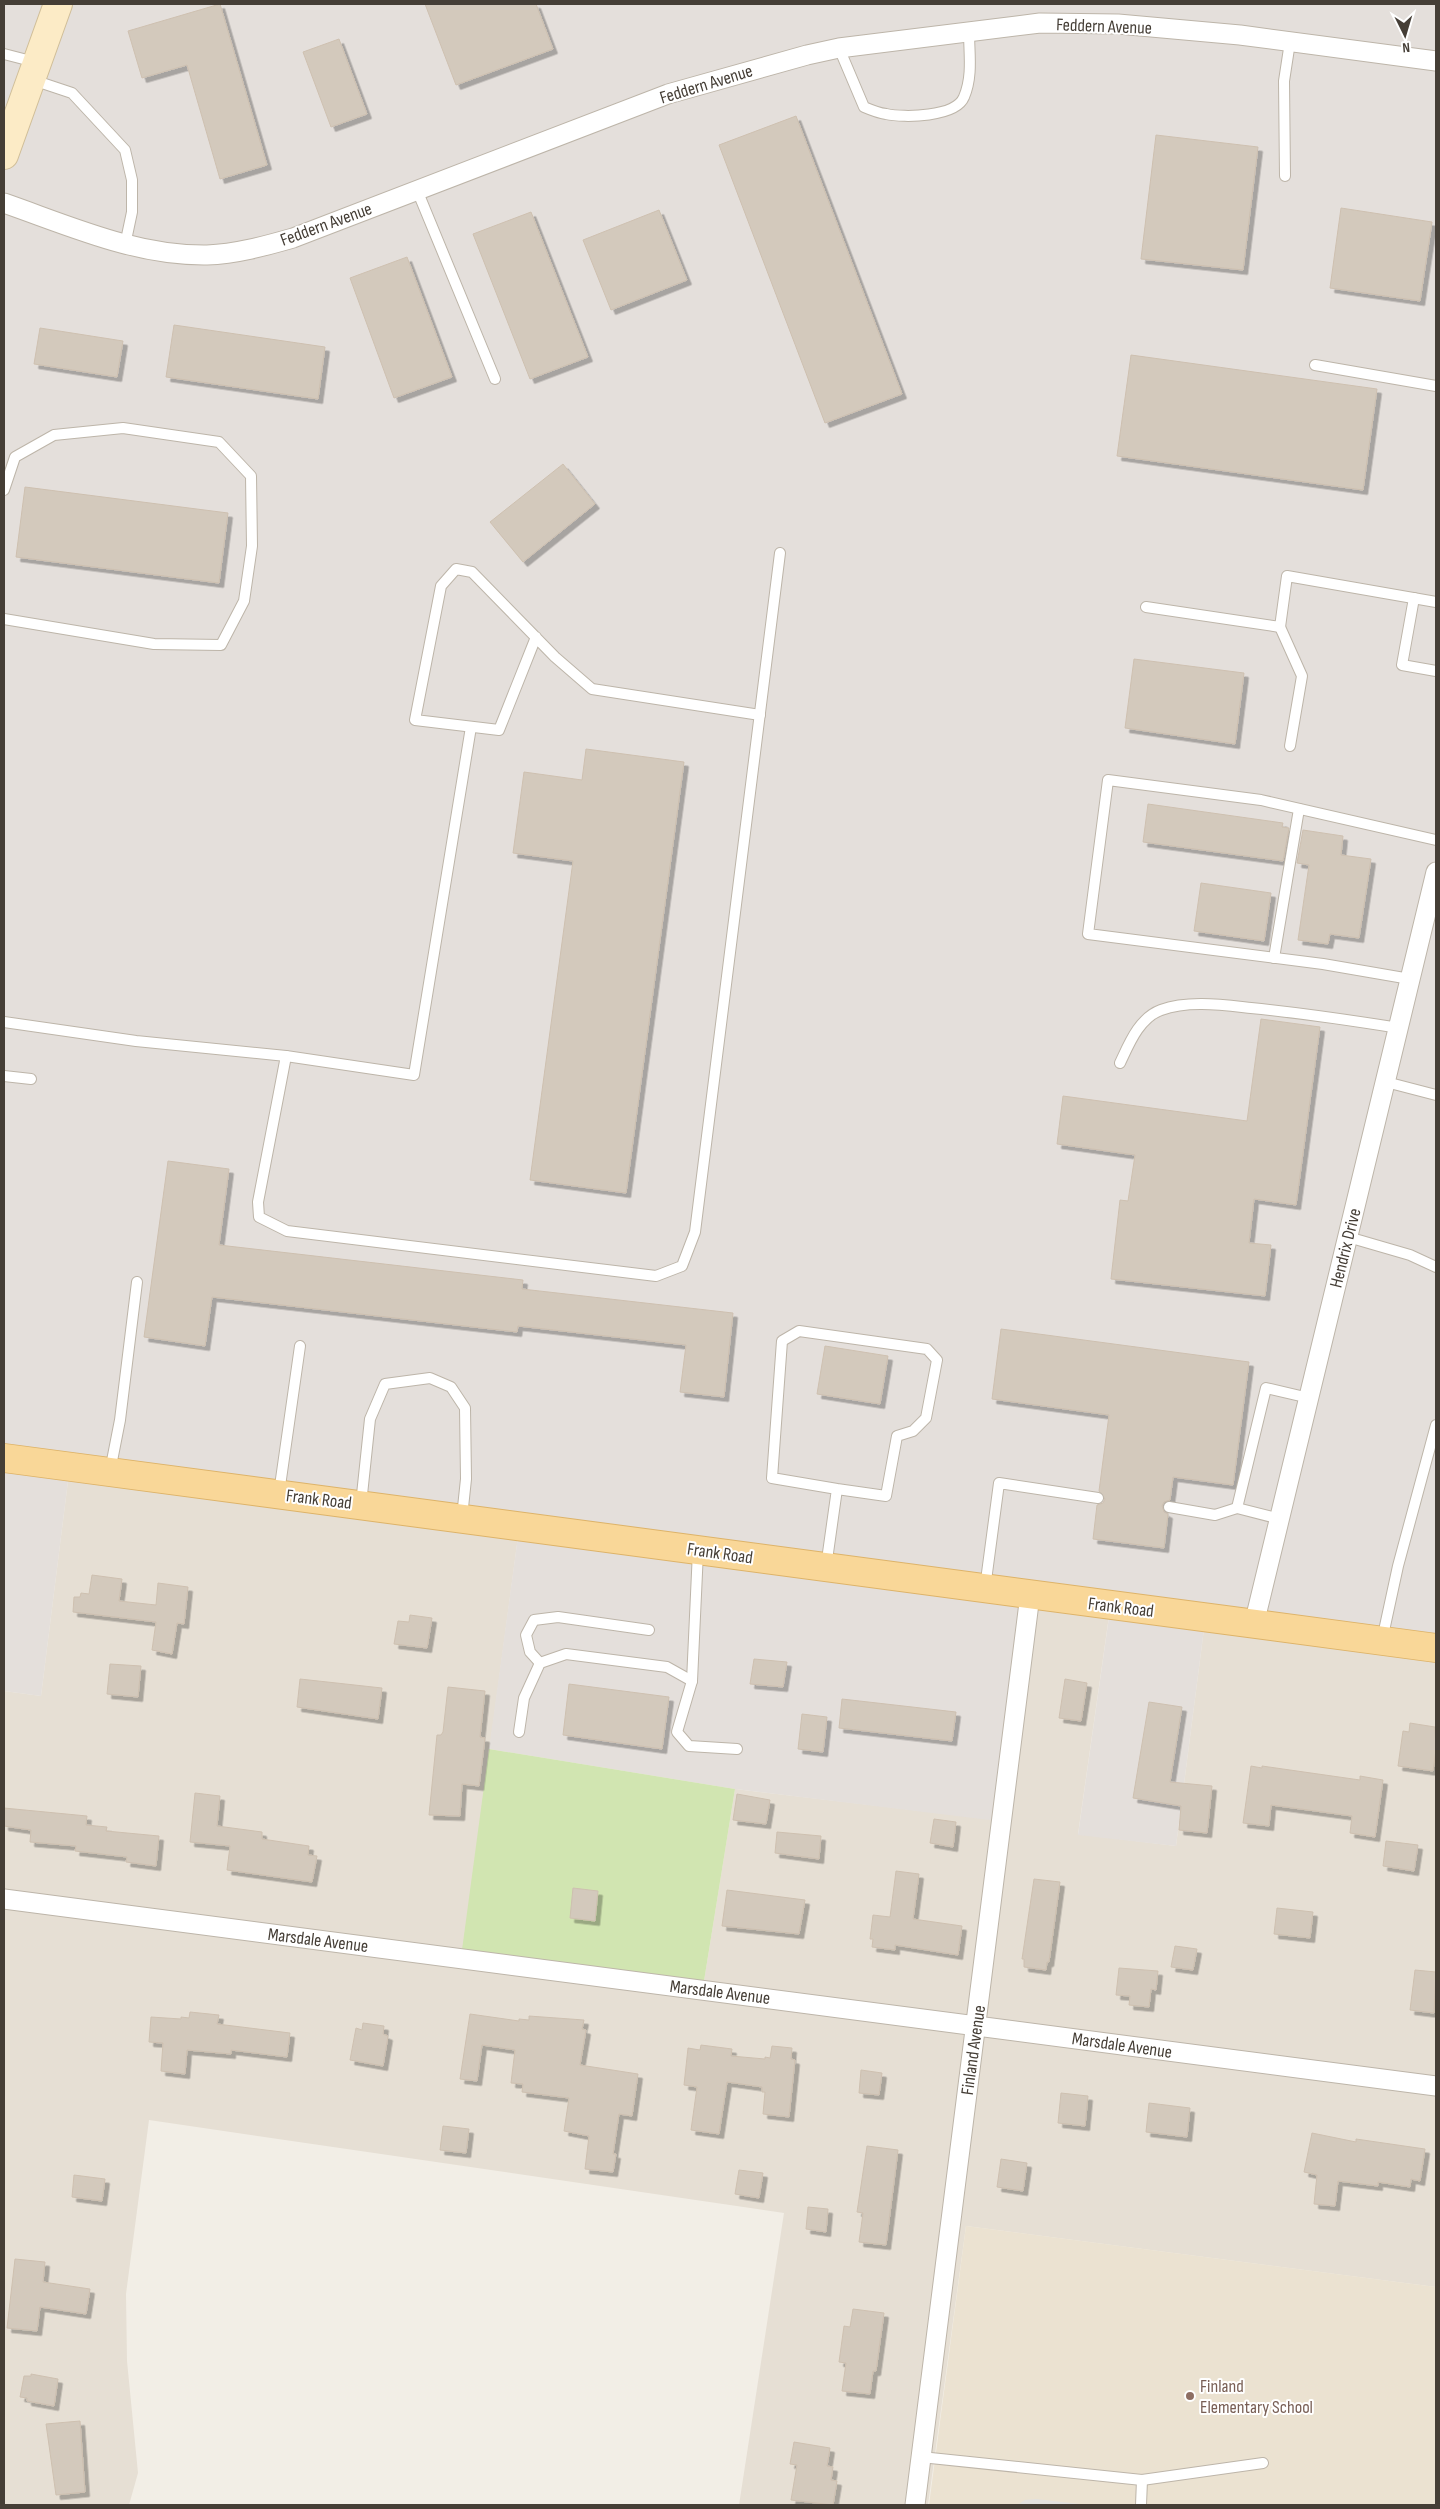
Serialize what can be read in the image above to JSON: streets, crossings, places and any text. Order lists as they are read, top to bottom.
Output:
{
  "streets": {
    "main road": ["Frank Road"],
    "street": [
      "Feddern Avenue",
      "Hendrix Drive",
      "Marsdale Avenue",
      "Finland Avenue"
    ]
  },
  "crossings": [
    ["Hendrix Drive", "Frank Road"],
    ["Frank Road", "Finland Avenue"],
    ["Marsdale Avenue", "Finland Avenue"]
  ],
  "places": ["Finland Elementary School"],
  "north": "bottom"
}
